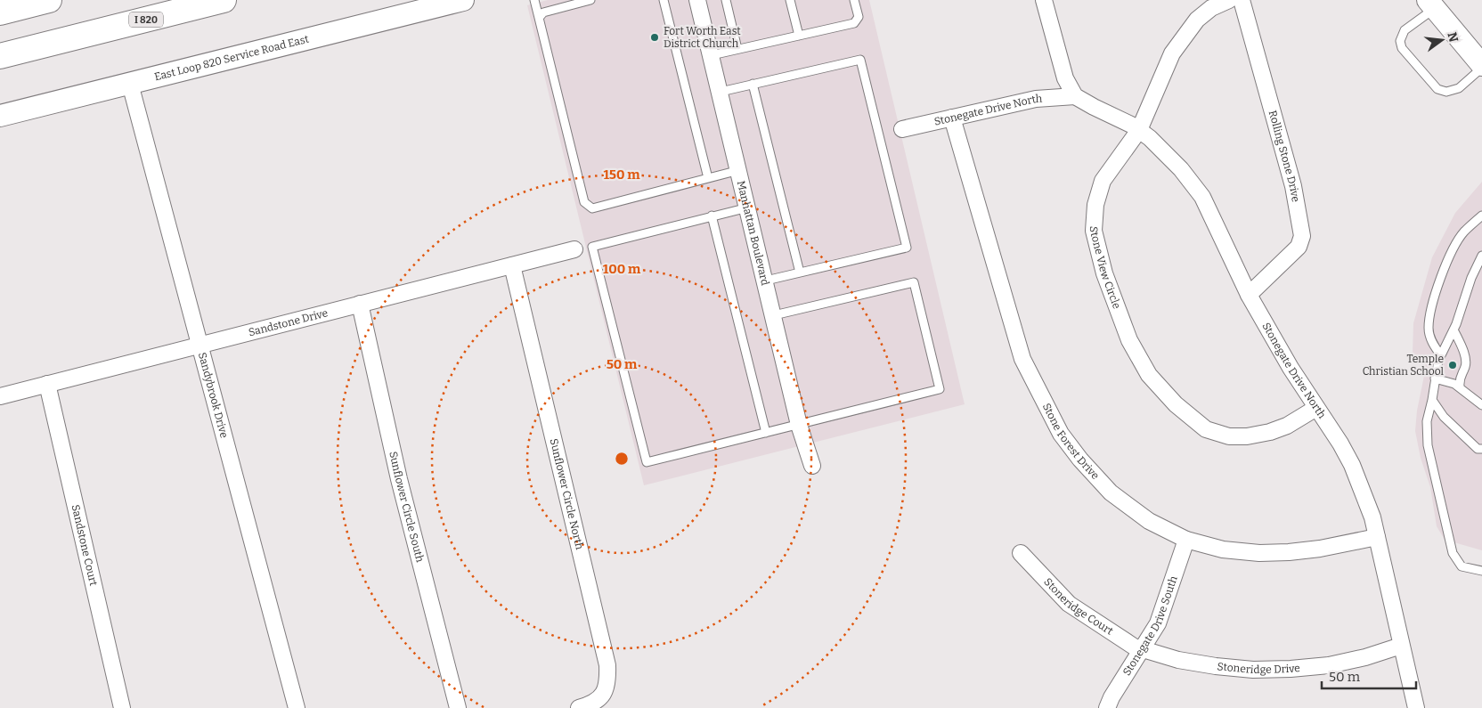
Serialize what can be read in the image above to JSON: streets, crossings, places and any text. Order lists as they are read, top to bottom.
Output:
{
  "streets": {
    "highway": ["I 820"],
    "main road": ["East Loop 820 Service Road East"],
    "street": [
      "Stonegate Drive North",
      "Rolling Stone Drive",
      "Manhattan Boulevard",
      "Stone View Circle",
      "Sandstone Drive",
      "Sandybrook Drive",
      "Stone Forest Drive",
      "Sunflower Circle North",
      "Sunflower Circle South",
      "Sandstone Court",
      "Stoneridge Court",
      "Stonegate Drive South",
      "Stoneridge Drive"
    ]
  },
  "crossings": [
    ["East Loop 820 Service Road East", "Sandybrook Drive"],
    ["Stonegate Drive North", "Rolling Stone Drive"],
    ["Stonegate Drive North", "Stone View Circle"],
    ["Stonegate Drive North", "Stone Forest Drive"],
    ["Stonegate Drive North", "Stoneridge Drive"],
    ["Sandstone Drive", "Sandybrook Drive"],
    ["Sandstone Drive", "Sunflower Circle North"],
    ["Sandstone Drive", "Sunflower Circle South"],
    ["Sandstone Drive", "Sandstone Court"],
    ["Stone Forest Drive", "Stonegate Drive South"],
    ["Stoneridge Court", "Stonegate Drive South"],
    ["Stoneridge Court", "Stoneridge Drive"],
    ["Stonegate Drive South", "Stoneridge Drive"]
  ],
  "places": ["Fort Worth East District Church", "Temple Christian School"],
  "scale_bar": "50 m",
  "north": "right",
  "rings": ["150 m", "100 m", "50 m"]
}
